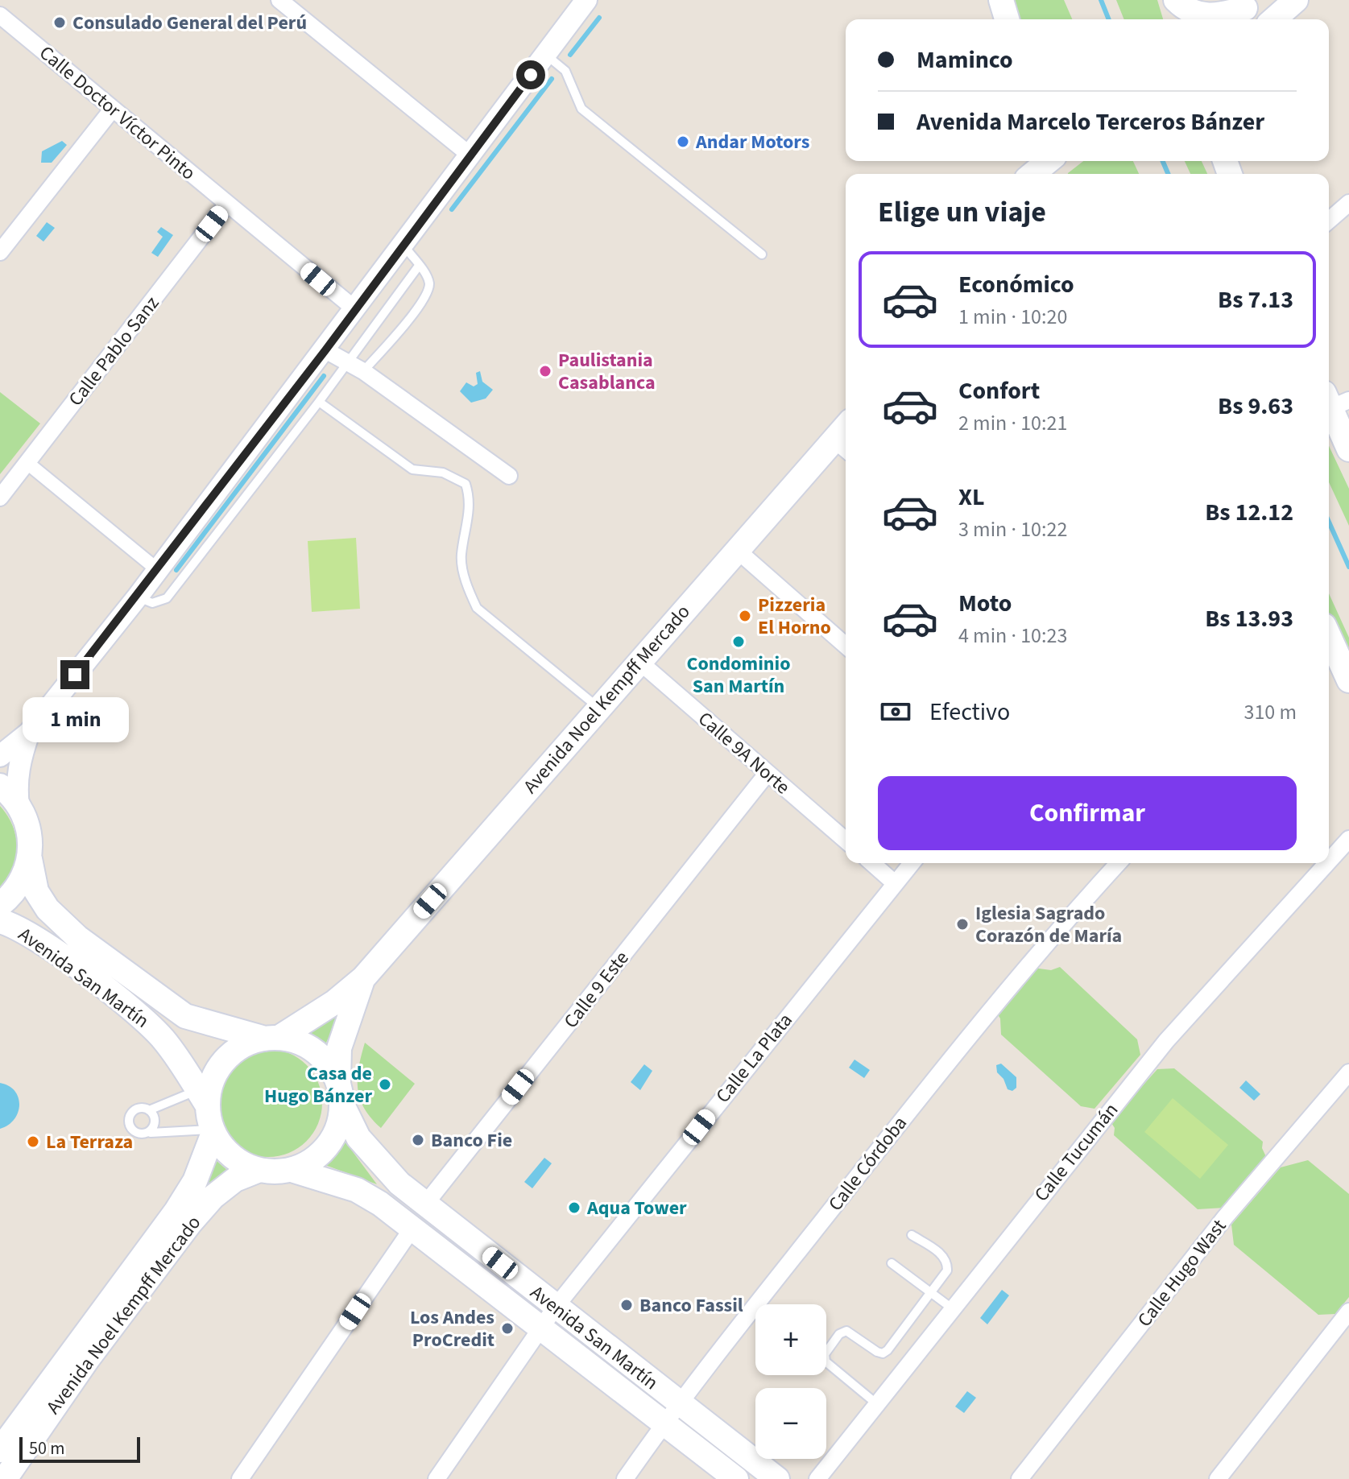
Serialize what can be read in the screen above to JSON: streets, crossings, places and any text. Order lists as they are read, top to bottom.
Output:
{
  "streets": {
    "main road": ["Avenida Noel Kempff Mercado", "Avenida San Martín"],
    "street": [
      "Calle Doctor Víctor Pinto",
      "Calle Pablo Sanz",
      "Calle 9A Norte",
      "Calle 9 Este",
      "Calle La Plata",
      "Calle Tucumán",
      "Calle Córdoba",
      "Calle Hugo Wast"
    ]
  },
  "crossings": [
    ["Calle Doctor Víctor Pinto", "Calle Pablo Sanz"],
    ["Avenida Noel Kempff Mercado", "Calle 9A Norte"],
    ["Avenida Noel Kempff Mercado", "Avenida San Martín"],
    ["Calle 9A Norte", "Calle 9 Este"],
    ["Avenida San Martín", "Calle 9 Este"],
    ["Avenida San Martín", "Calle La Plata"],
    ["Avenida San Martín", "Calle Córdoba"]
  ],
  "places": [
    "Consulado General del Perú",
    "Andar Motors",
    "Paulistania Casablanca",
    "Pizzeria El Horno",
    "Condominio San Martín",
    "Iglesia Sagrado Corazón de María",
    "Casa de Hugo Bánzer",
    "Banco Fie",
    "La Terraza",
    "Aqua Tower",
    "Banco Fassil",
    "Los Andes ProCredit"
  ],
  "scale_bar": "50 m",
  "page": {
    "banner": ["Maminco", "Avenida Marcelo Terceros Bánzer"],
    "heading": "Elige un viaje",
    "list": [
      {
        "name": "Económico",
        "note": "1 min · 10:20",
        "value": "Bs 7.13"
      },
      {
        "name": "Confort",
        "note": "2 min · 10:21",
        "value": "Bs 9.63"
      },
      {
        "name": "XL",
        "note": "3 min · 10:22",
        "value": "Bs 12.12"
      },
      {
        "name": "Moto",
        "note": "4 min · 10:23",
        "value": "Bs 13.93"
      }
    ],
    "pay": ["Efectivo", "310 m"],
    "bubble": "1 min",
    "buttons": "Confirmar",
    "map_buttons": ["+", "−"],
    "scale": "50 m"
  }
}
